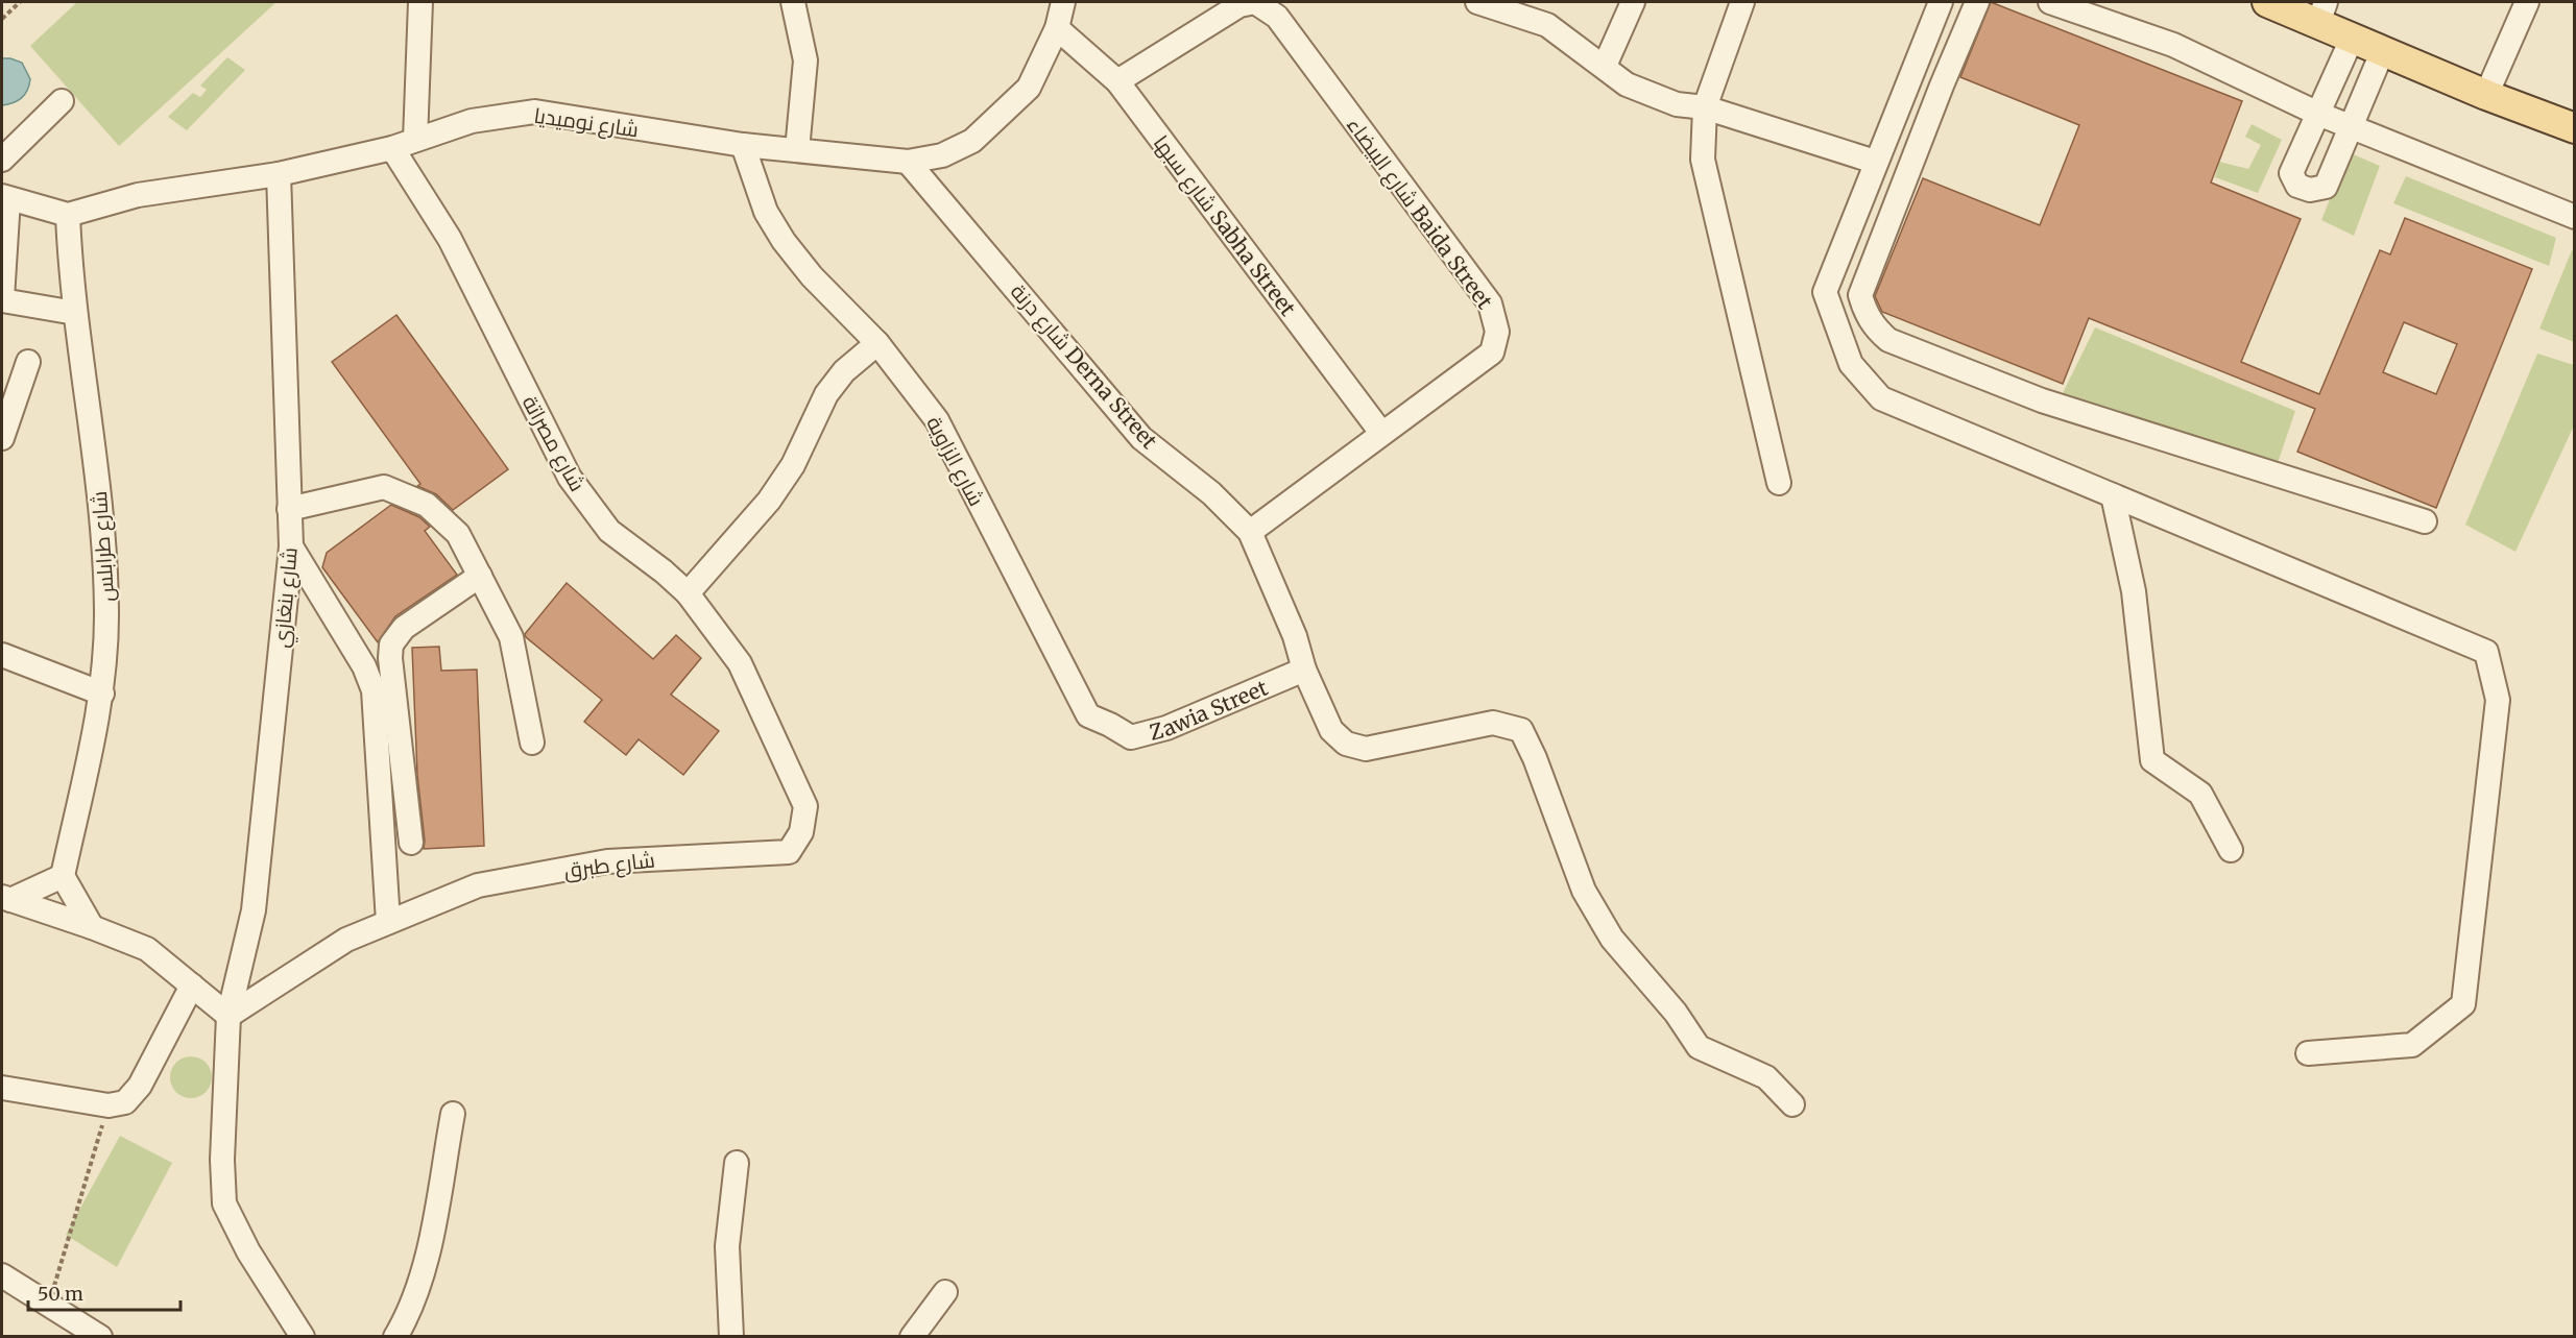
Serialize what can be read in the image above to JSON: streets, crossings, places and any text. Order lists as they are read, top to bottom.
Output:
{
  "streets": {
    "street": [
      "شارع نوميديا",
      "شارع البيضاء Baida Street",
      "شارع سبها Sabha Street",
      "شارع درنة Derna Street",
      "شارع مصراتة",
      "شارع الزاوية",
      "شارع طرابلس",
      "شارع بنغازي",
      "Zawia Street",
      "شارع طبرق"
    ]
  },
  "crossings": [
    ["شارع نوميديا", "شارع سبها Sabha Street"],
    ["شارع نوميديا", "شارع درنة Derna Street"],
    ["شارع نوميديا", "شارع مصراتة"],
    ["شارع نوميديا", "شارع الزاوية"],
    ["شارع نوميديا", "شارع طرابلس"],
    ["شارع نوميديا", "شارع بنغازي"],
    ["شارع البيضاء Baida Street", "شارع سبها Sabha Street"],
    ["شارع البيضاء Baida Street", "شارع درنة Derna Street"],
    ["شارع درنة Derna Street", "Zawia Street"],
    ["شارع مصراتة", "شارع طبرق"],
    ["شارع الزاوية", "Zawia Street"]
  ],
  "scale_bar": "50 m"
}
